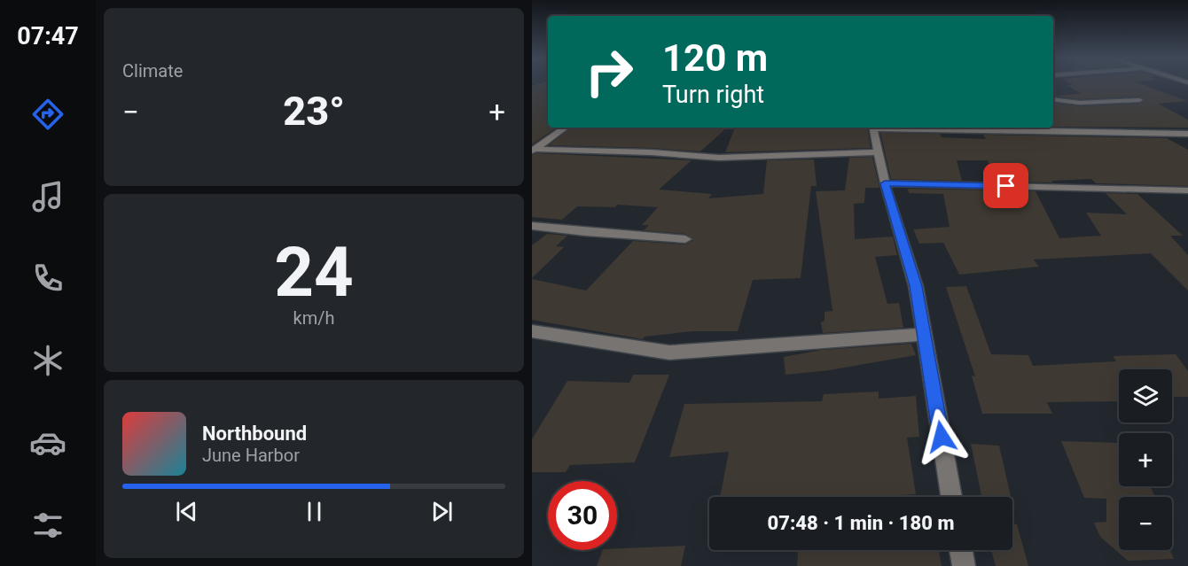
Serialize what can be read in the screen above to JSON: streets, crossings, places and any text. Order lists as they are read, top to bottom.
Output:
{
  "page": {
    "tabs": "07:47",
    "tile": [
      "Climate",
      ["24", "km/h"]
    ],
    "turn": ["120 m", "Turn right"],
    "heat": ["−", "23°", "+"],
    "map_buttons": ["+", "−"],
    "song": ["Northbound", "June Harbor"],
    "limit": "30",
    "trip": "07:48 · 1 min · 180 m"
  }
}
